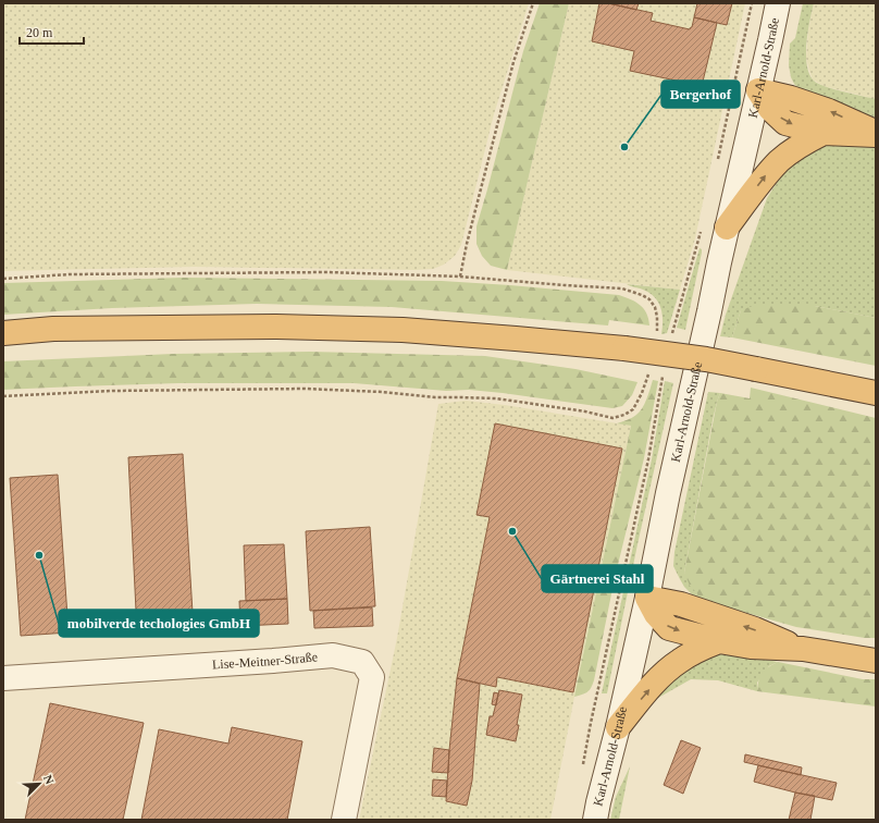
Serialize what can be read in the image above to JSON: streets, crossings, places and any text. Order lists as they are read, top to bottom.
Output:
{
  "streets": {
    "main road": ["Karl-Arnold-Straße", "Lise-Meitner-Straße"]
  },
  "places": ["Bergerhof", "Gärtnerei Stahl", "mobilverde techologies GmbH"],
  "scale_bar": "20 m",
  "north": "top right"
}
